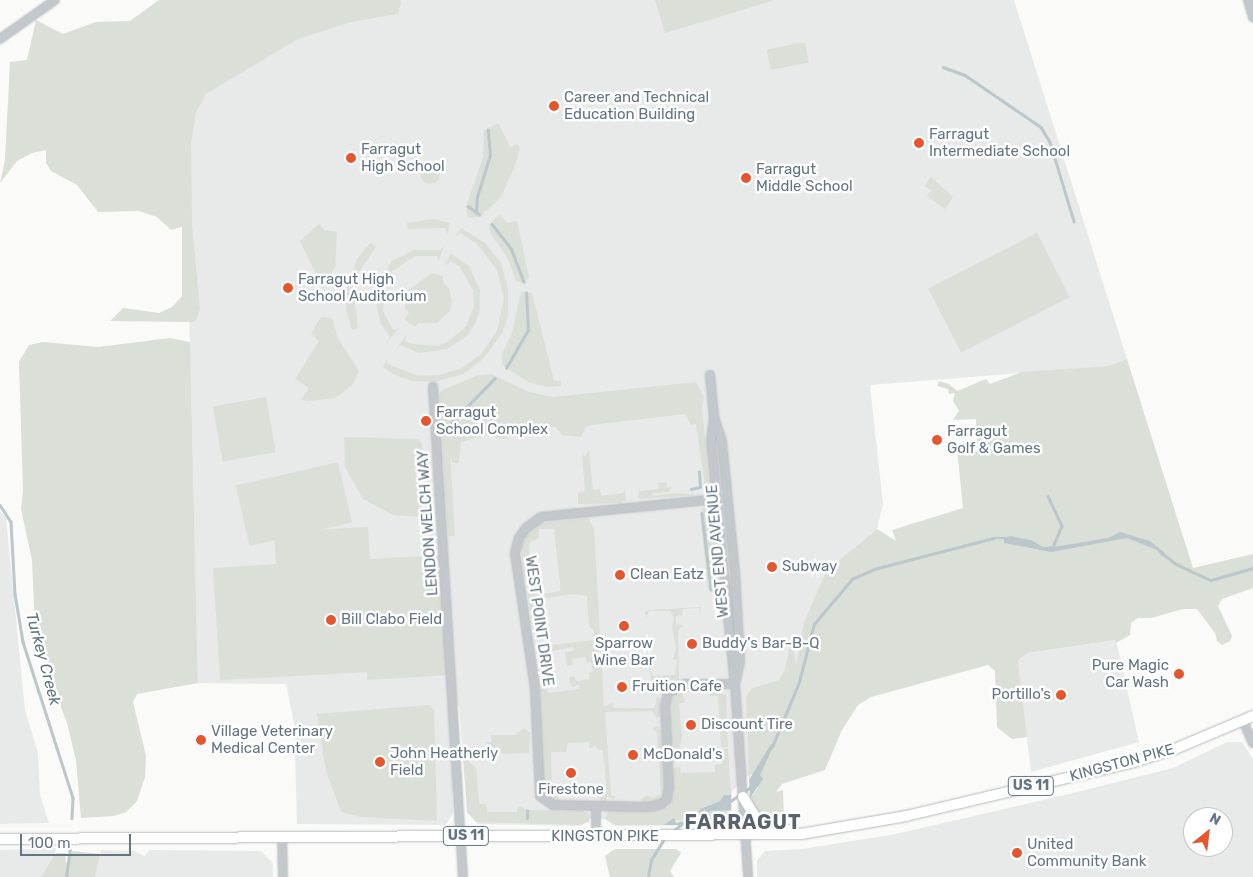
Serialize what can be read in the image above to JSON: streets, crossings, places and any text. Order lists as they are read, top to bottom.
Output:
{
  "streets": {
    "main road": ["KINGSTON PIKE", "US 11"],
    "street": ["LENDON WELCH WAY", "WEST END AVENUE", "WEST POINT DRIVE"]
  },
  "crossings": [
    ["LENDON WELCH WAY", "KINGSTON PIKE"],
    ["WEST END AVENUE", "WEST POINT DRIVE"],
    ["WEST END AVENUE", "KINGSTON PIKE"]
  ],
  "districts": ["FARRAGUT"],
  "water": ["Turkey Creek"],
  "places": [
    "Career and Technical Education Building",
    "Farragut Intermediate School",
    "Farragut High School",
    "Farragut Middle School",
    "Farragut High School Auditorium",
    "Farragut School Complex",
    "Farragut Golf & Games",
    "Subway",
    "Clean Eatz",
    "Bill Clabo Field",
    "Sparrow Wine Bar",
    "Buddy's Bar-B-Q",
    "Pure Magic Car Wash",
    "Fruition Cafe",
    "Portillo's",
    "Discount Tire",
    "Village Veterinary Medical Center",
    "McDonald's",
    "John Heatherly Field",
    "Firestone",
    "United Community Bank"
  ],
  "scale_bar": "100 m",
  "north": "top right"
}
